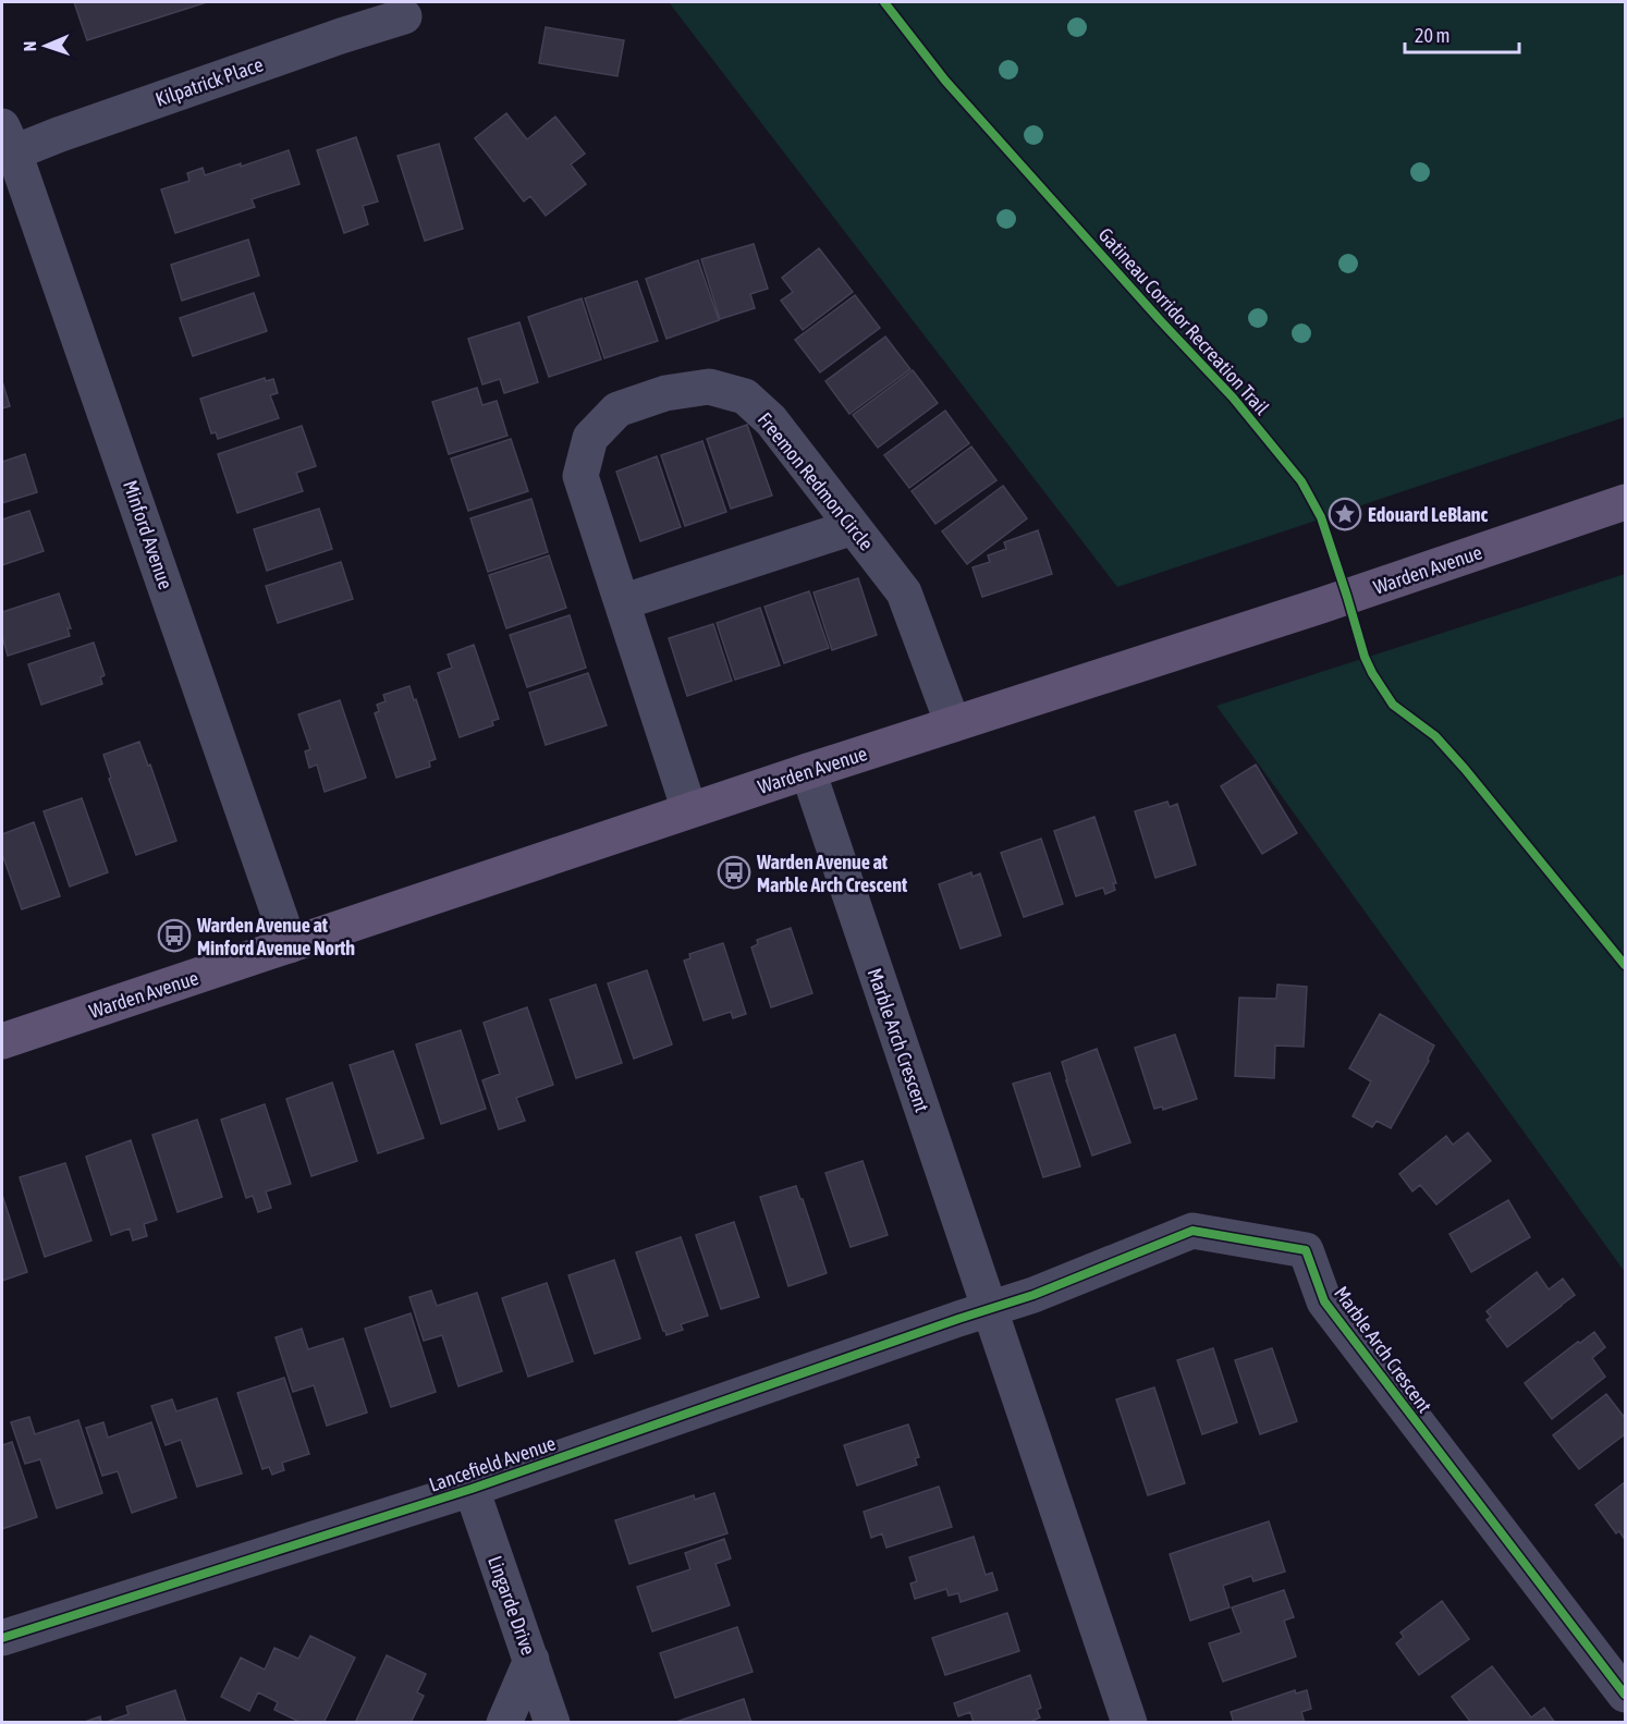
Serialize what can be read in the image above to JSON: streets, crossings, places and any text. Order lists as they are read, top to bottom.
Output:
{
  "streets": {
    "main road": ["Warden Avenue"],
    "street": [
      "Kilpatrick Place",
      "Freemon Redmon Circle",
      "Minford Avenue",
      "Marble Arch Crescent",
      "Lancefield Avenue",
      "Lingarde Drive"
    ],
    "cycle path": ["Gatineau Corridor Recreation Trail"]
  },
  "crossings": [
    ["Kilpatrick Place", "Minford Avenue"],
    ["Freemon Redmon Circle", "Warden Avenue"],
    ["Minford Avenue", "Warden Avenue"],
    ["Warden Avenue", "Marble Arch Crescent"],
    ["Marble Arch Crescent", "Lancefield Avenue"],
    ["Lancefield Avenue", "Lingarde Drive"]
  ],
  "places": {
    "place": ["Edouard LeBlanc"],
    "bus stop": ["Warden Avenue at Marble Arch Crescent", "Warden Avenue at Minford Avenue North"]
  },
  "scale_bar": "20 m",
  "north": "left"
}
